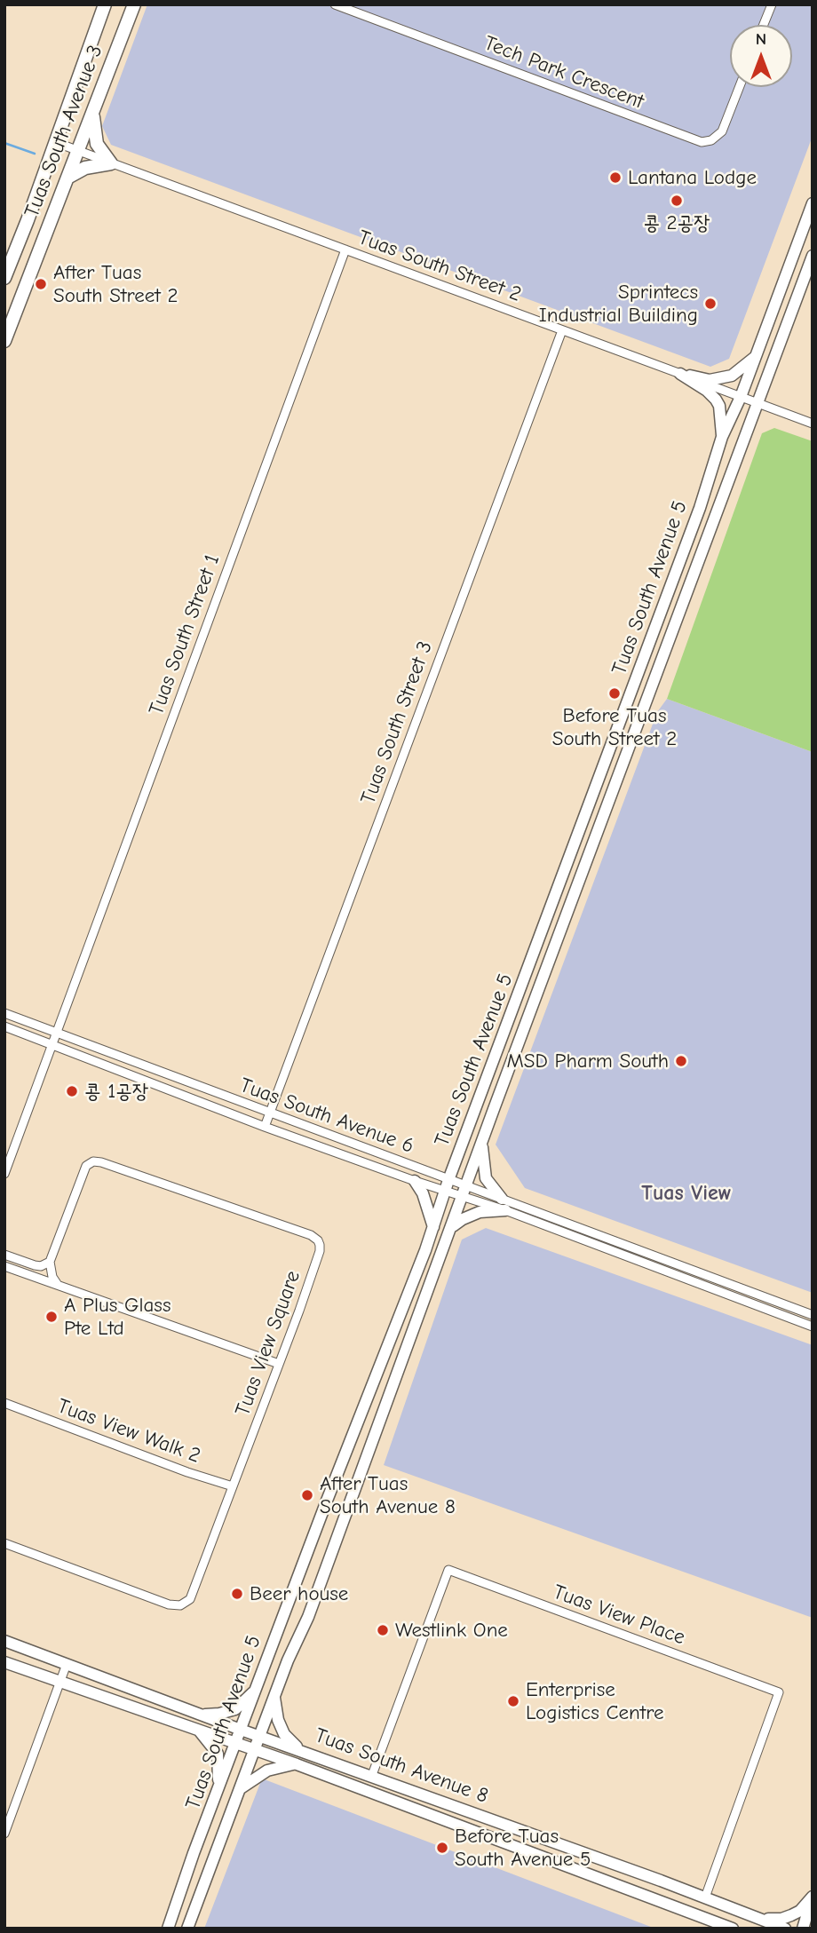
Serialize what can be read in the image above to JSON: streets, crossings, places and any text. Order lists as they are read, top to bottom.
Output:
{
  "streets": {
    "main road": ["Tuas South Avenue 3", "Tuas South Avenue 5", "Tuas South Avenue 8"],
    "street": [
      "Tech Park Crescent",
      "Tuas South Street 2",
      "Tuas South Street 1",
      "Tuas South Street 3",
      "Tuas South Avenue 6",
      "Tuas View Square",
      "Tuas View Walk 2",
      "Tuas View Place"
    ]
  },
  "crossings": [
    ["Tuas South Avenue 3", "Tuas South Street 2"],
    ["Tuas South Street 2", "Tuas South Avenue 5"],
    ["Tuas South Street 2", "Tuas South Street 1"],
    ["Tuas South Street 2", "Tuas South Street 3"],
    ["Tuas South Avenue 5", "Tuas South Avenue 6"],
    ["Tuas South Avenue 5", "Tuas South Avenue 8"],
    ["Tuas South Street 1", "Tuas South Avenue 6"],
    ["Tuas South Street 3", "Tuas South Avenue 6"],
    ["Tuas View Square", "Tuas View Walk 2"],
    ["Tuas View Place", "Tuas South Avenue 8"]
  ],
  "districts": ["Tuas View"],
  "places": [
    "Lantana Lodge",
    "콩 2공장",
    "After Tuas South Street 2",
    "Sprintecs Industrial Building",
    "Before Tuas South Street 2",
    "MSD Pharm South",
    "콩 1공장",
    "A Plus Glass Pte Ltd",
    "After Tuas South Avenue 8",
    "Beer house",
    "Westlink One",
    "Enterprise Logistics Centre",
    "Before Tuas South Avenue 5"
  ],
  "north": "top"
}
